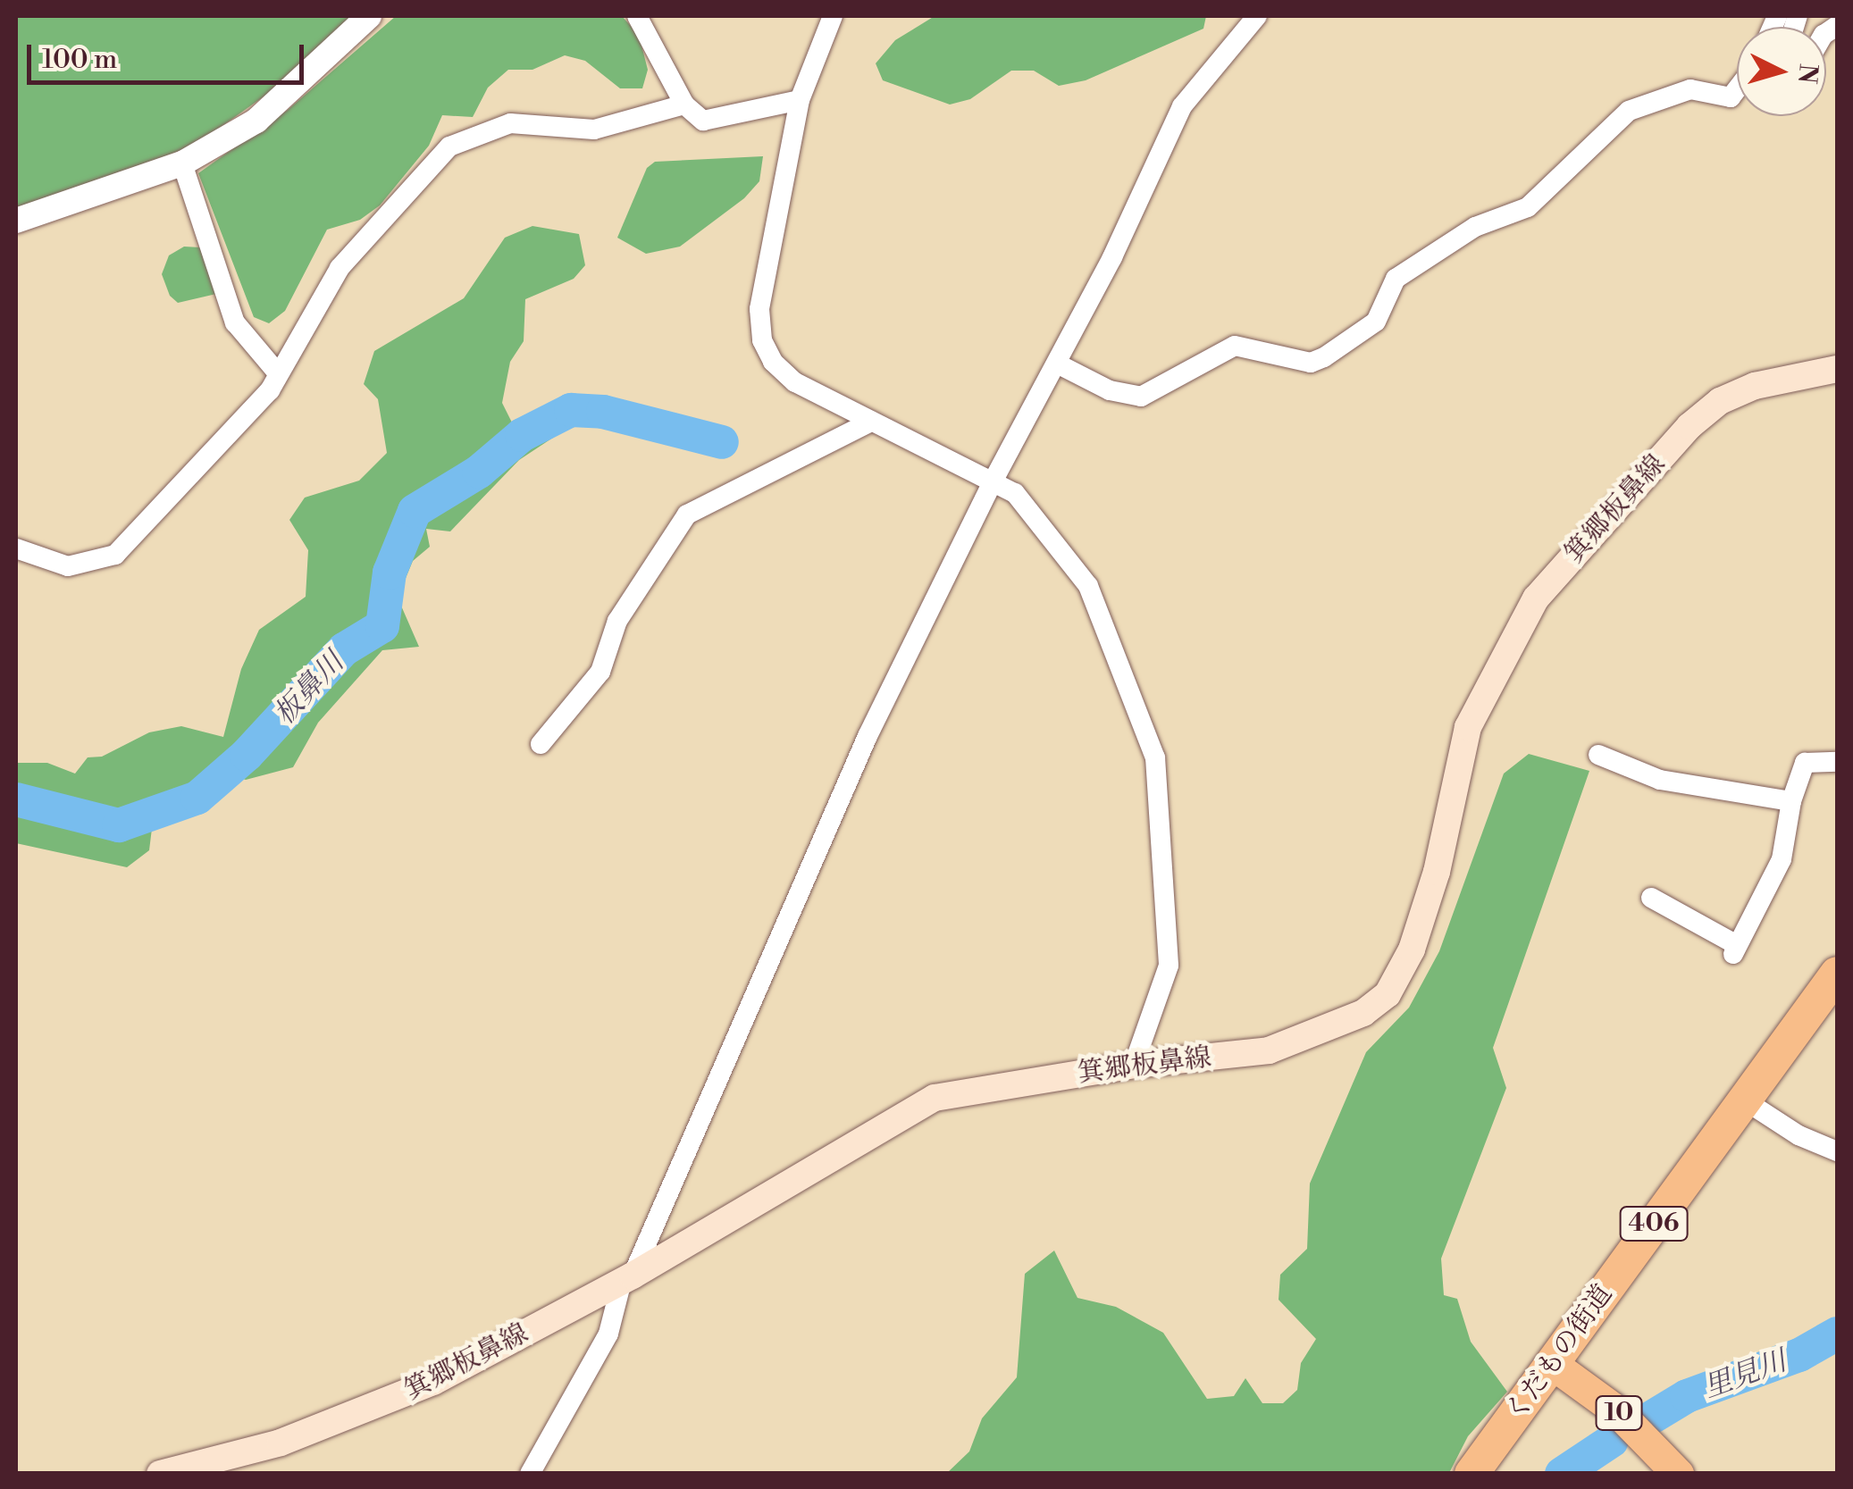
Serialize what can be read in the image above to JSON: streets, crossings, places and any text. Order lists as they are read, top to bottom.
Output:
{
  "streets": {
    "highway": ["406", "くだもの街道"],
    "main road": ["箕郷板鼻線", "10"]
  },
  "crossings": [
    ["くだもの街道", "10"]
  ],
  "water": ["板鼻川", "里見川"],
  "scale_bar": "100 m",
  "north": "right"
}
